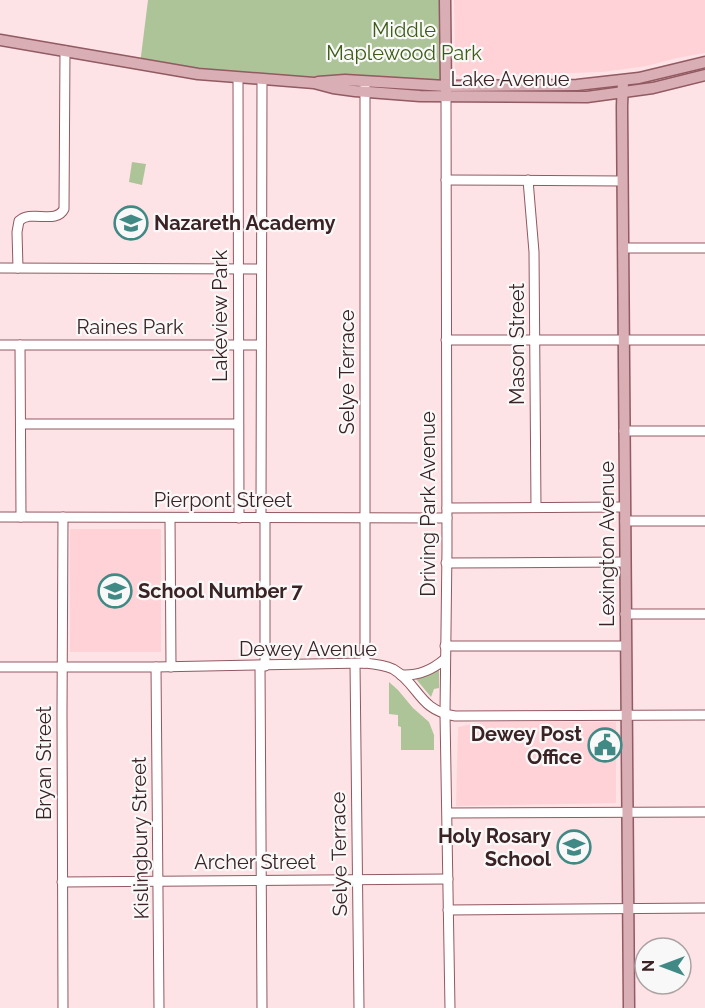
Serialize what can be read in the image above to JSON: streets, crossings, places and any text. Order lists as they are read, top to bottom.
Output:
{
  "streets": {
    "main road": ["Lake Avenue", "Driving Park Avenue", "Lexington Avenue"],
    "street": [
      "Lakeview Park",
      "Raines Park",
      "Mason Street",
      "Selye Terrace",
      "Pierpont Street",
      "Dewey Avenue",
      "Bryan Street",
      "Kislingbury Street",
      "Archer Street"
    ]
  },
  "crossings": [
    ["Lake Avenue", "Lakeview Park"],
    ["Lake Avenue", "Selye Terrace"],
    ["Lake Avenue", "Driving Park Avenue"],
    ["Lake Avenue", "Lexington Avenue"],
    ["Lakeview Park", "Raines Park"],
    ["Lakeview Park", "Pierpont Street"],
    ["Lakeview Park", "Dewey Avenue"],
    ["Lakeview Park", "Archer Street"],
    ["Selye Terrace", "Pierpont Street"],
    ["Selye Terrace", "Dewey Avenue"],
    ["Selye Terrace", "Archer Street"],
    ["Pierpont Street", "Driving Park Avenue"],
    ["Pierpont Street", "Bryan Street"],
    ["Driving Park Avenue", "Dewey Avenue"],
    ["Driving Park Avenue", "Archer Street"],
    ["Dewey Avenue", "Bryan Street"],
    ["Dewey Avenue", "Kislingbury Street"],
    ["Bryan Street", "Archer Street"],
    ["Kislingbury Street", "Archer Street"]
  ],
  "parks": ["Middle Maplewood Park"],
  "places": {
    "school or university": ["Nazareth Academy", "School Number 7", "Holy Rosary School"],
    "public building": ["Dewey Post Office"]
  },
  "north": "left"
}
